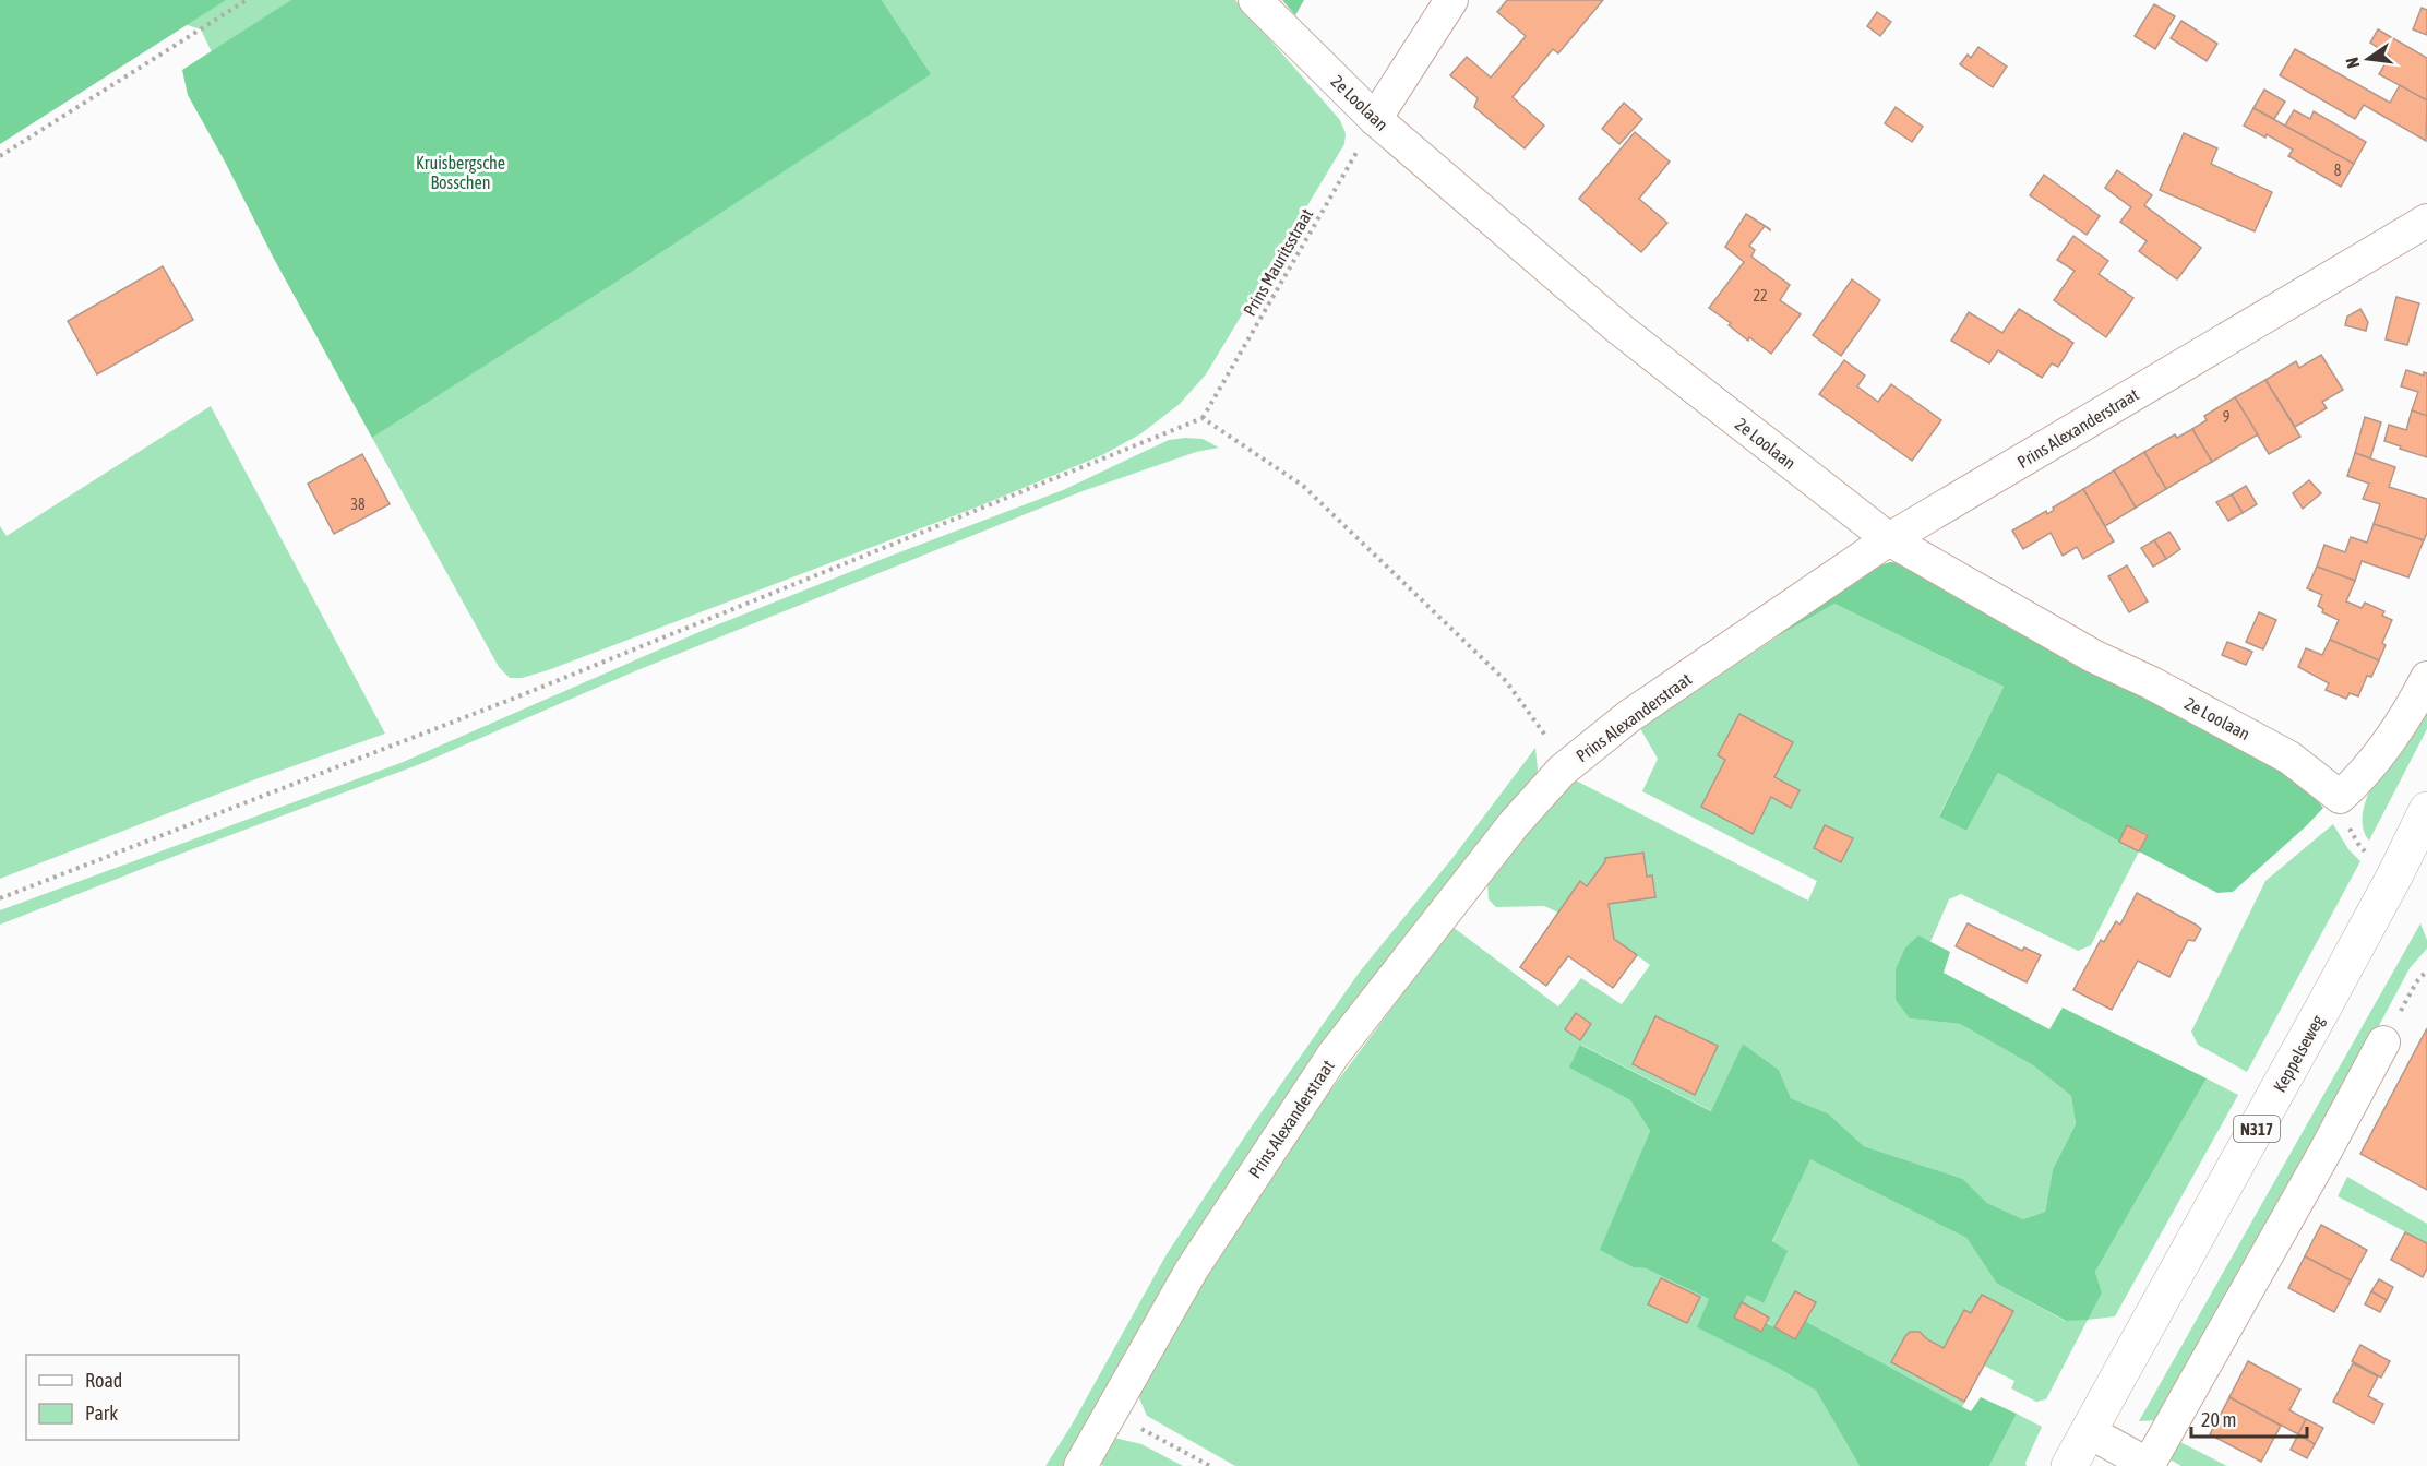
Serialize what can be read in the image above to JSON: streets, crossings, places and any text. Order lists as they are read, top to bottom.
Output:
{
  "streets": {
    "main road": ["Keppelseweg", "N317"],
    "street": ["2e Loolaan", "Prins Alexanderstraat"],
    "path": ["Prins Mauritsstraat"]
  },
  "crossings": [
    ["2e Loolaan", "Prins Mauritsstraat"],
    ["2e Loolaan", "Prins Alexanderstraat"]
  ],
  "parks": ["Kruisbergsche Bosschen"],
  "house_numbers": [
    "8",
    "22",
    "9",
    "38"
  ],
  "legend": ["Road", "Park"],
  "scale_bar": "20 m",
  "north": "left"
}
